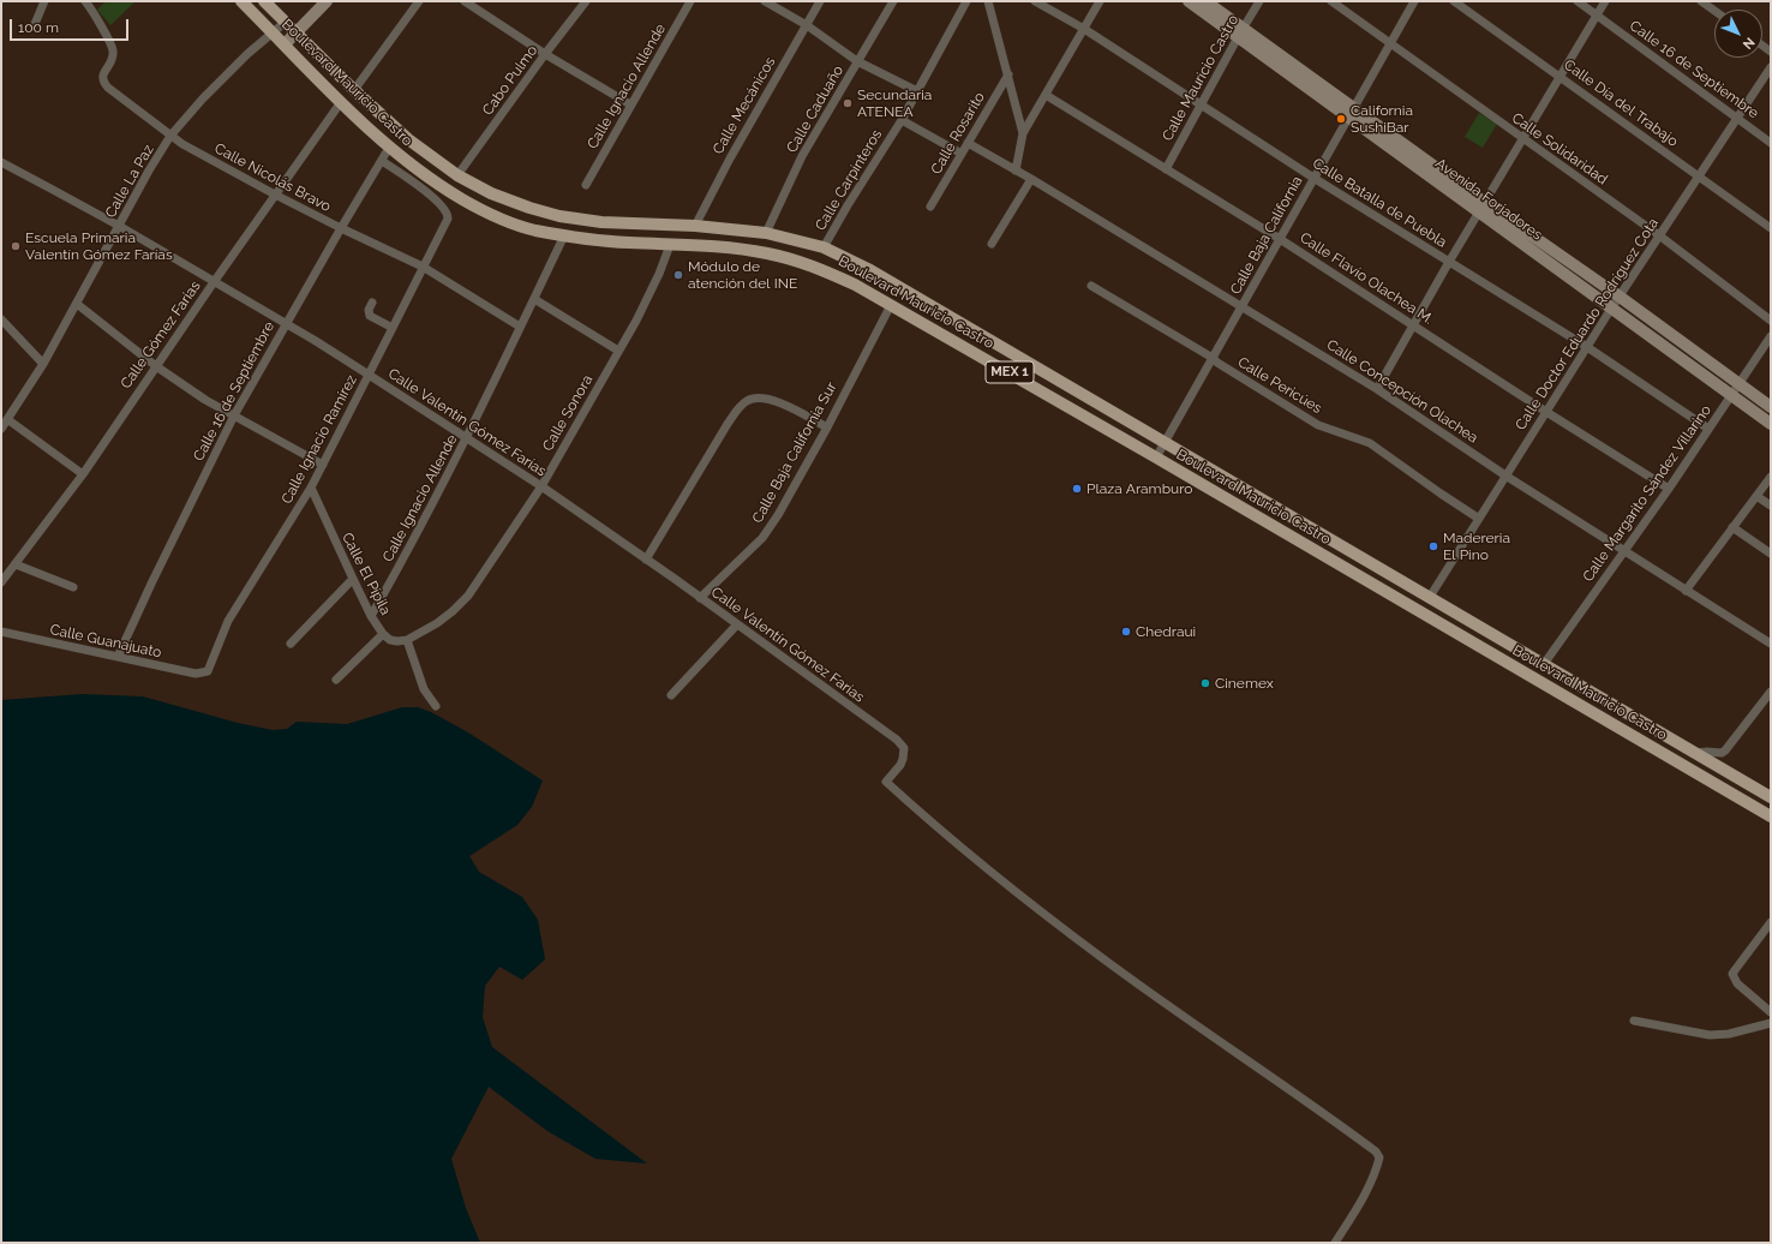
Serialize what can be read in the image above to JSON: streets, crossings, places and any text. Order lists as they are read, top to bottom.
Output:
{
  "streets": {
    "main road": ["Boulevard Mauricio Castro", "Avenida Forjadores", "MEX 1"],
    "street": [
      "Calle 16 de Septiembre",
      "Calle Mauricio Castro",
      "Cabo Pulmo",
      "Calle Ignacio Allende",
      "Calle Día del Trabajo",
      "Calle Mecánicos",
      "Calle Caduaño",
      "Calle Rosarito",
      "Calle Solidaridad",
      "Calle Nicolás Bravo",
      "Calle Carpinteros",
      "Calle La Paz",
      "Calle Batalla de Puebla",
      "Calle Baja California",
      "Calle Flavio Olachea M.",
      "Calle Doctor Eduardo Rodríguez Cota",
      "Calle Gómez Farias",
      "Calle Pericúes",
      "Calle Concepción Olachea",
      "Calle Sonora",
      "Calle Valentín Gómez Farías",
      "Calle Ignacio Ramírez",
      "Calle Baja California Sur",
      "Calle Margarito Sández Villarino",
      "Calle El Pípila",
      "Calle Guanajuato"
    ]
  },
  "crossings": [
    ["Calle 16 de Septiembre", "Boulevard Mauricio Castro"],
    ["Calle 16 de Septiembre", "Calle Nicolás Bravo"],
    ["Calle 16 de Septiembre", "Calle Doctor Eduardo Rodríguez Cota"],
    ["Calle 16 de Septiembre", "Calle Valentín Gómez Farías"],
    ["Calle 16 de Septiembre", "Calle Ignacio Ramírez"],
    ["Calle 16 de Septiembre", "Calle Guanajuato"],
    ["Calle Mauricio Castro", "Avenida Forjadores"],
    ["Calle Mauricio Castro", "Calle Batalla de Puebla"],
    ["Calle Mauricio Castro", "Calle Flavio Olachea M."],
    ["Cabo Pulmo", "Boulevard Mauricio Castro"],
    ["Boulevard Mauricio Castro", "Calle Ignacio Allende"],
    ["Boulevard Mauricio Castro", "Calle Mecánicos"],
    ["Boulevard Mauricio Castro", "Calle Caduaño"],
    ["Boulevard Mauricio Castro", "Calle Carpinteros"],
    ["Boulevard Mauricio Castro", "Calle La Paz"],
    ["Boulevard Mauricio Castro", "Calle Baja California"],
    ["Boulevard Mauricio Castro", "Calle Doctor Eduardo Rodríguez Cota"],
    ["Boulevard Mauricio Castro", "Calle Gómez Farias"],
    ["Boulevard Mauricio Castro", "Calle Sonora"],
    ["Boulevard Mauricio Castro", "Calle Baja California Sur"],
    ["Boulevard Mauricio Castro", "Calle Margarito Sández Villarino"],
    ["Calle Ignacio Allende", "Calle Nicolás Bravo"],
    ["Calle Ignacio Allende", "Calle Valentín Gómez Farías"],
    ["Calle Ignacio Allende", "Calle El Pípila"],
    ["Calle Día del Trabajo", "Calle Doctor Eduardo Rodríguez Cota"],
    ["Calle Rosarito", "Calle Concepción Olachea"],
    ["Calle Solidaridad", "Calle Baja California"],
    ["Calle Solidaridad", "Calle Doctor Eduardo Rodríguez Cota"],
    ["Calle Nicolás Bravo", "Calle La Paz"],
    ["Calle Nicolás Bravo", "Calle Gómez Farias"],
    ["Calle Nicolás Bravo", "Calle Ignacio Ramírez"],
    ["Calle La Paz", "Calle Valentín Gómez Farías"],
    ["Avenida Forjadores", "Calle Baja California"],
    ["Avenida Forjadores", "Calle Doctor Eduardo Rodríguez Cota"],
    ["Avenida Forjadores", "Calle Margarito Sández Villarino"],
    ["Calle Batalla de Puebla", "Calle Baja California"],
    ["Calle Batalla de Puebla", "Calle Doctor Eduardo Rodríguez Cota"],
    ["Calle Batalla de Puebla", "Calle Margarito Sández Villarino"],
    ["Calle Baja California", "Calle Flavio Olachea M."],
    ["Calle Baja California", "Calle Pericúes"],
    ["Calle Baja California", "Calle Concepción Olachea"],
    ["Calle Flavio Olachea M.", "Calle Doctor Eduardo Rodríguez Cota"],
    ["Calle Flavio Olachea M.", "Calle Margarito Sández Villarino"],
    ["Calle Doctor Eduardo Rodríguez Cota", "Calle Pericúes"],
    ["Calle Doctor Eduardo Rodríguez Cota", "Calle Concepción Olachea"],
    ["Calle Gómez Farias", "Calle Valentín Gómez Farías"],
    ["Calle Concepción Olachea", "Calle Margarito Sández Villarino"],
    ["Calle Sonora", "Calle Valentín Gómez Farías"],
    ["Calle Sonora", "Calle El Pípila"],
    ["Calle Valentín Gómez Farías", "Calle Ignacio Ramírez"],
    ["Calle Valentín Gómez Farías", "Calle Baja California Sur"],
    ["Calle Ignacio Ramírez", "Calle El Pípila"],
    ["Calle Ignacio Ramírez", "Calle Guanajuato"]
  ],
  "places": [
    "Secundaria ATENEA",
    "California SushiBar",
    "Escuela Primaria Valentín Gómez Farías",
    "Módulo de atención del INE",
    "Plaza Aramburo",
    "Madereria El Pino",
    "Chedraui",
    "Cinemex"
  ],
  "scale_bar": "100 m",
  "north": "bottom right"
}
